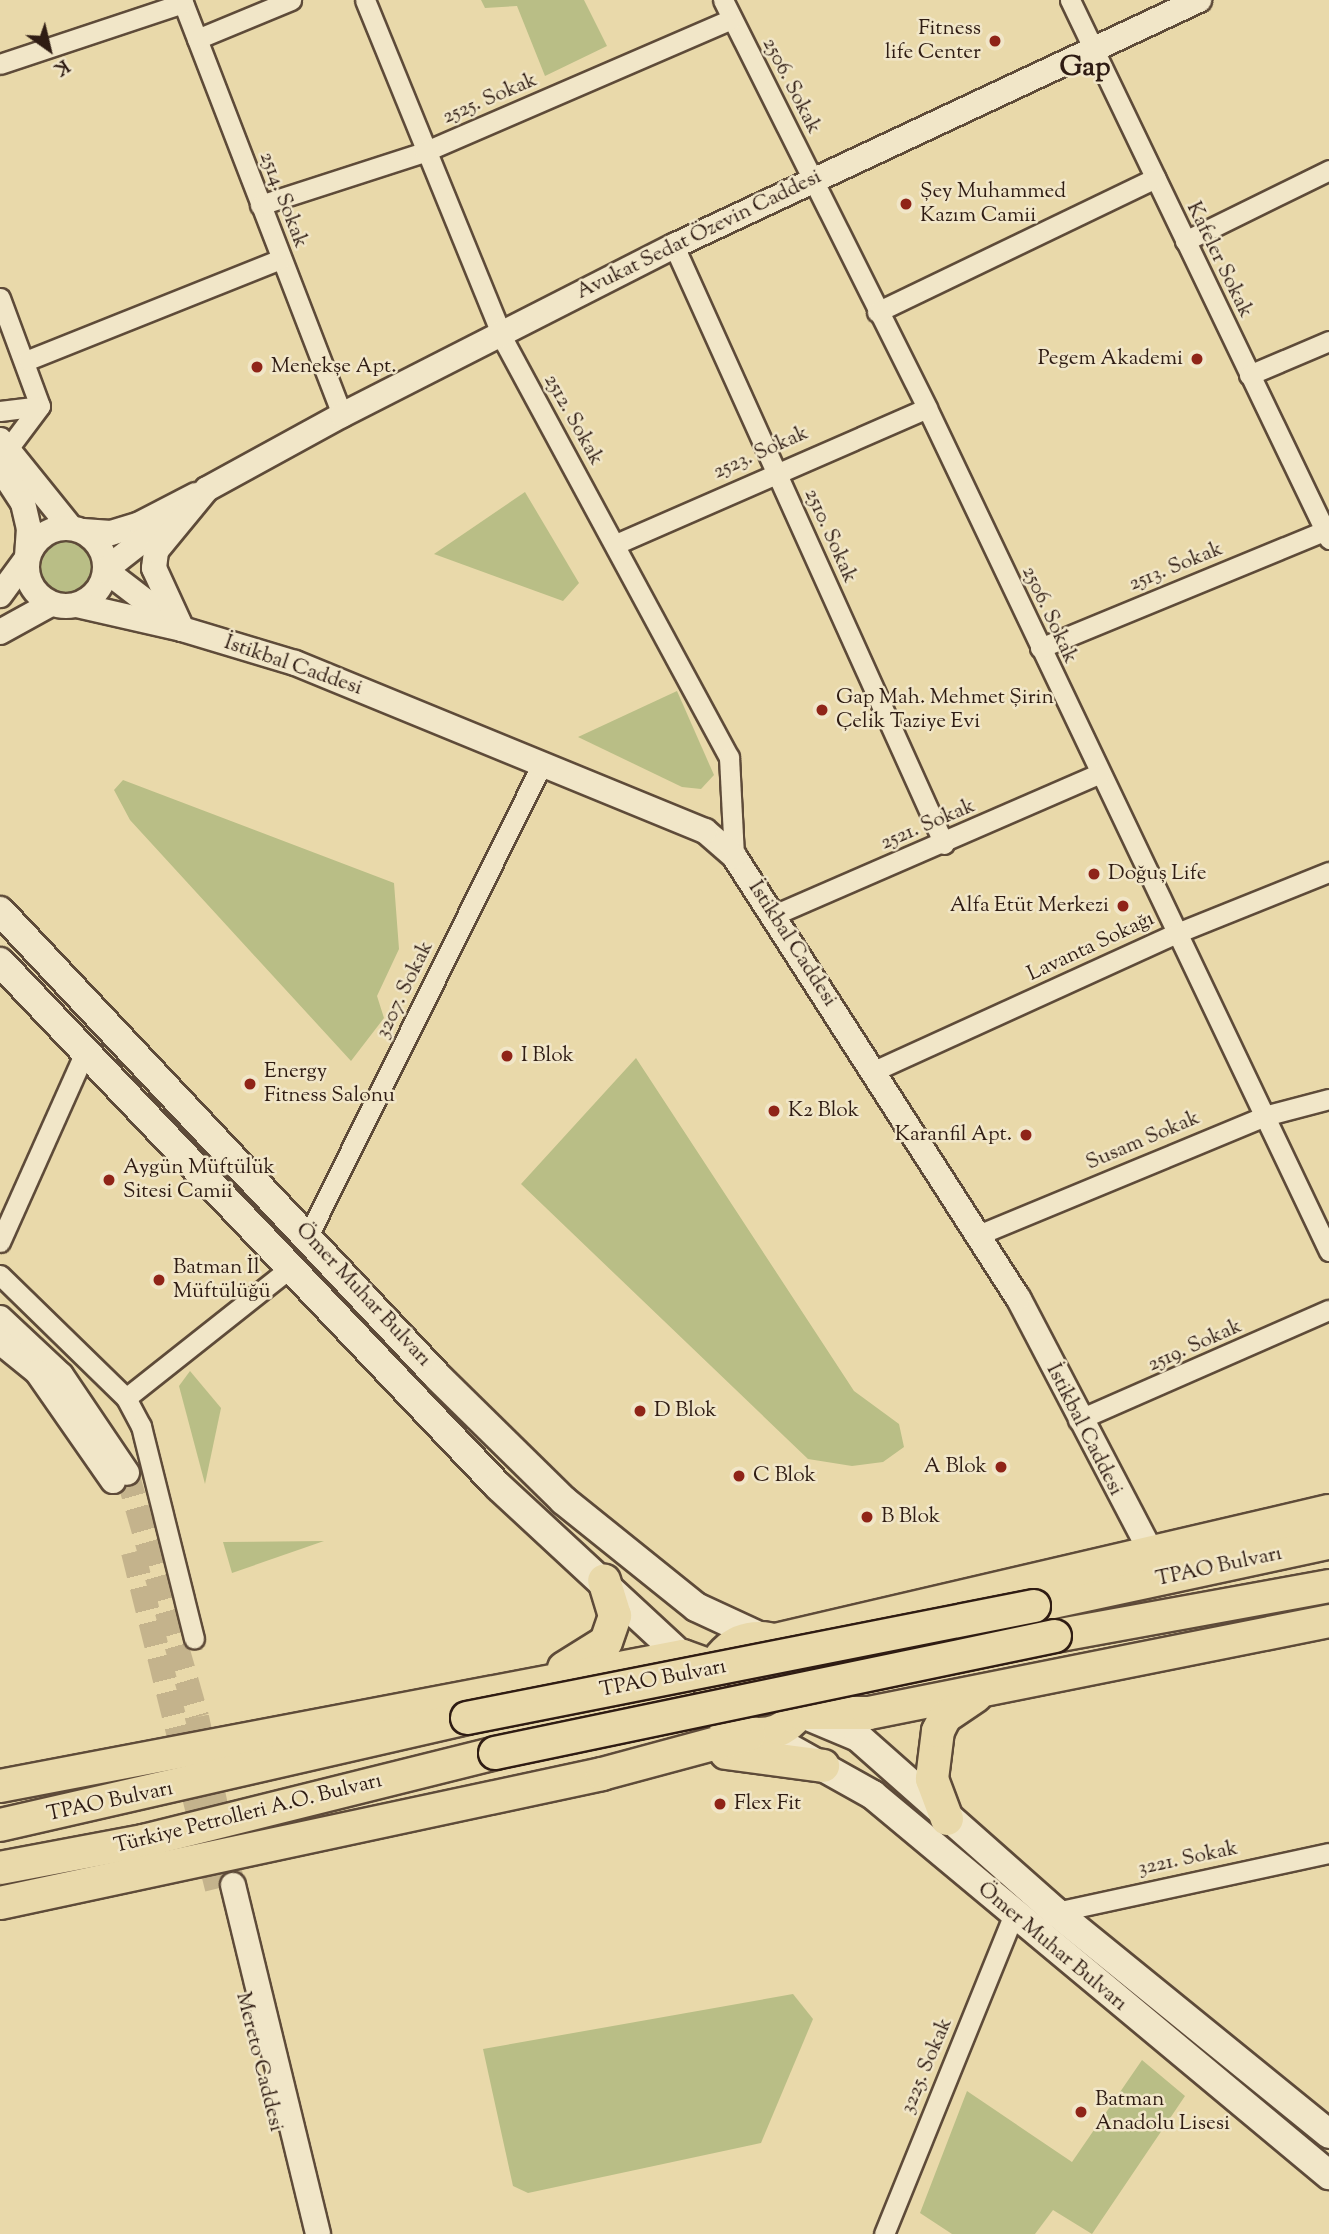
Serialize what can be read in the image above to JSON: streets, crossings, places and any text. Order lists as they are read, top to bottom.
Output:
{
  "streets": {
    "highway": ["TPAO Bulvarı", "Türkiye Petrolleri A.O. Bulvarı"],
    "main road": ["Ömer Muhar Bulvarı"],
    "street": [
      "2506. Sokak",
      "2525. Sokak",
      "2514. Sokak",
      "Avukat Sedat Özevin Caddesi",
      "Kafeler Sokak",
      "2512. Sokak",
      "2523. Sokak",
      "2510. Sokak",
      "2513. Sokak",
      "İstikbal Caddesi",
      "2521. Sokak",
      "Lavanta Sokağı",
      "3207. Sokak",
      "Susam Sokak",
      "2519. Sokak",
      "3221. Sokak",
      "Mereto Caddesi",
      "3225. Sokak"
    ]
  },
  "crossings": [
    ["2506. Sokak", "2525. Sokak"],
    ["2506. Sokak", "Avukat Sedat Özevin Caddesi"],
    ["2506. Sokak", "2523. Sokak"],
    ["2506. Sokak", "2513. Sokak"],
    ["2506. Sokak", "2521. Sokak"],
    ["2506. Sokak", "Lavanta Sokağı"],
    ["2506. Sokak", "Susam Sokak"],
    ["2525. Sokak", "2514. Sokak"],
    ["2525. Sokak", "2512. Sokak"],
    ["2514. Sokak", "Avukat Sedat Özevin Caddesi"],
    ["Avukat Sedat Özevin Caddesi", "Kafeler Sokak"],
    ["Avukat Sedat Özevin Caddesi", "2512. Sokak"],
    ["Avukat Sedat Özevin Caddesi", "2510. Sokak"],
    ["Avukat Sedat Özevin Caddesi", "İstikbal Caddesi"],
    ["Kafeler Sokak", "2513. Sokak"],
    ["2512. Sokak", "2523. Sokak"],
    ["2512. Sokak", "İstikbal Caddesi"],
    ["2523. Sokak", "2510. Sokak"],
    ["2510. Sokak", "2521. Sokak"],
    ["İstikbal Caddesi", "2521. Sokak"],
    ["İstikbal Caddesi", "Lavanta Sokağı"],
    ["İstikbal Caddesi", "3207. Sokak"],
    ["İstikbal Caddesi", "Susam Sokak"],
    ["İstikbal Caddesi", "2519. Sokak"],
    ["İstikbal Caddesi", "TPAO Bulvarı"],
    ["3207. Sokak", "Ömer Muhar Bulvarı"],
    ["Ömer Muhar Bulvarı", "TPAO Bulvarı"],
    ["Ömer Muhar Bulvarı", "3221. Sokak"],
    ["Ömer Muhar Bulvarı", "3225. Sokak"],
    ["TPAO Bulvarı", "Türkiye Petrolleri A.O. Bulvarı"]
  ],
  "districts": ["Gap"],
  "places": [
    "Fitness life Center",
    "Şey Muhammed Kazım Camii",
    "Pegem Akademi",
    "Menekşe Apt.",
    "Gap Mah. Mehmet Şirin Çelik Taziye Evi",
    "Doğuş Life",
    "Alfa Etüt Merkezi",
    "I Blok",
    "Energy Fitness Salonu",
    "K2 Blok",
    "Karanfil Apt.",
    "Aygün Müftülük Sitesi Camii",
    "Batman İl Müftülüğü",
    "D Blok",
    "A Blok",
    "C Blok",
    "B Blok",
    "Flex Fit",
    "Batman Anadolu Lisesi"
  ],
  "north": "bottom right"
}
